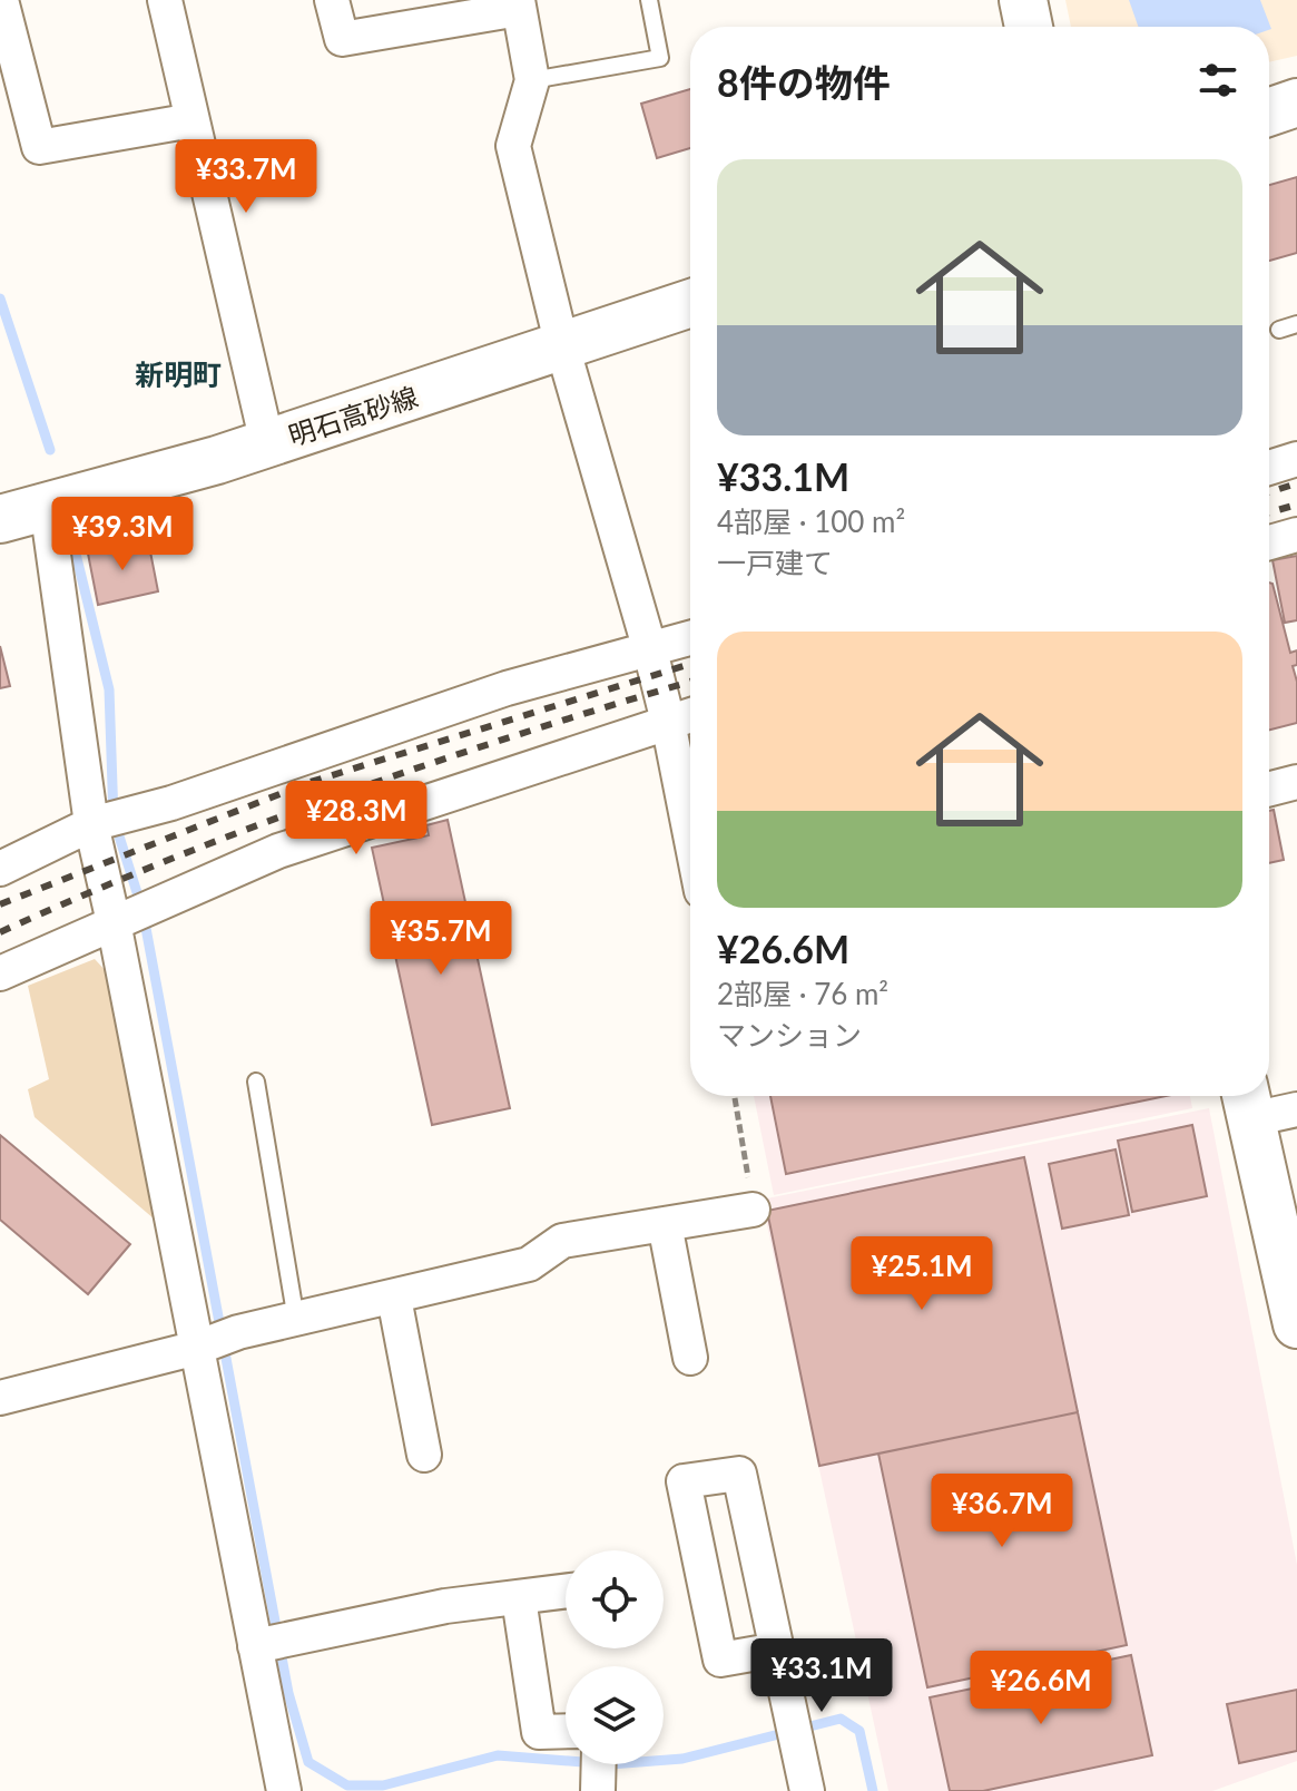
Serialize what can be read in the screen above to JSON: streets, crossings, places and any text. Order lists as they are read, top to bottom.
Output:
{
  "streets": {
    "main road": ["明石高砂線"]
  },
  "districts": ["新明町"],
  "page": {
    "heading": "8件の物件",
    "list": [
      {
        "name": "¥33.1M",
        "note": "4部屋 · 100 m² · 一戸建て"
      },
      {
        "name": "¥26.6M",
        "note": "2部屋 · 76 m² · マンション"
      }
    ],
    "price": [
      "¥33.7M",
      "¥39.3M",
      "¥28.3M",
      "¥35.7M",
      "¥25.1M",
      "¥36.7M",
      "¥33.1M",
      "¥26.6M"
    ]
  }
}
